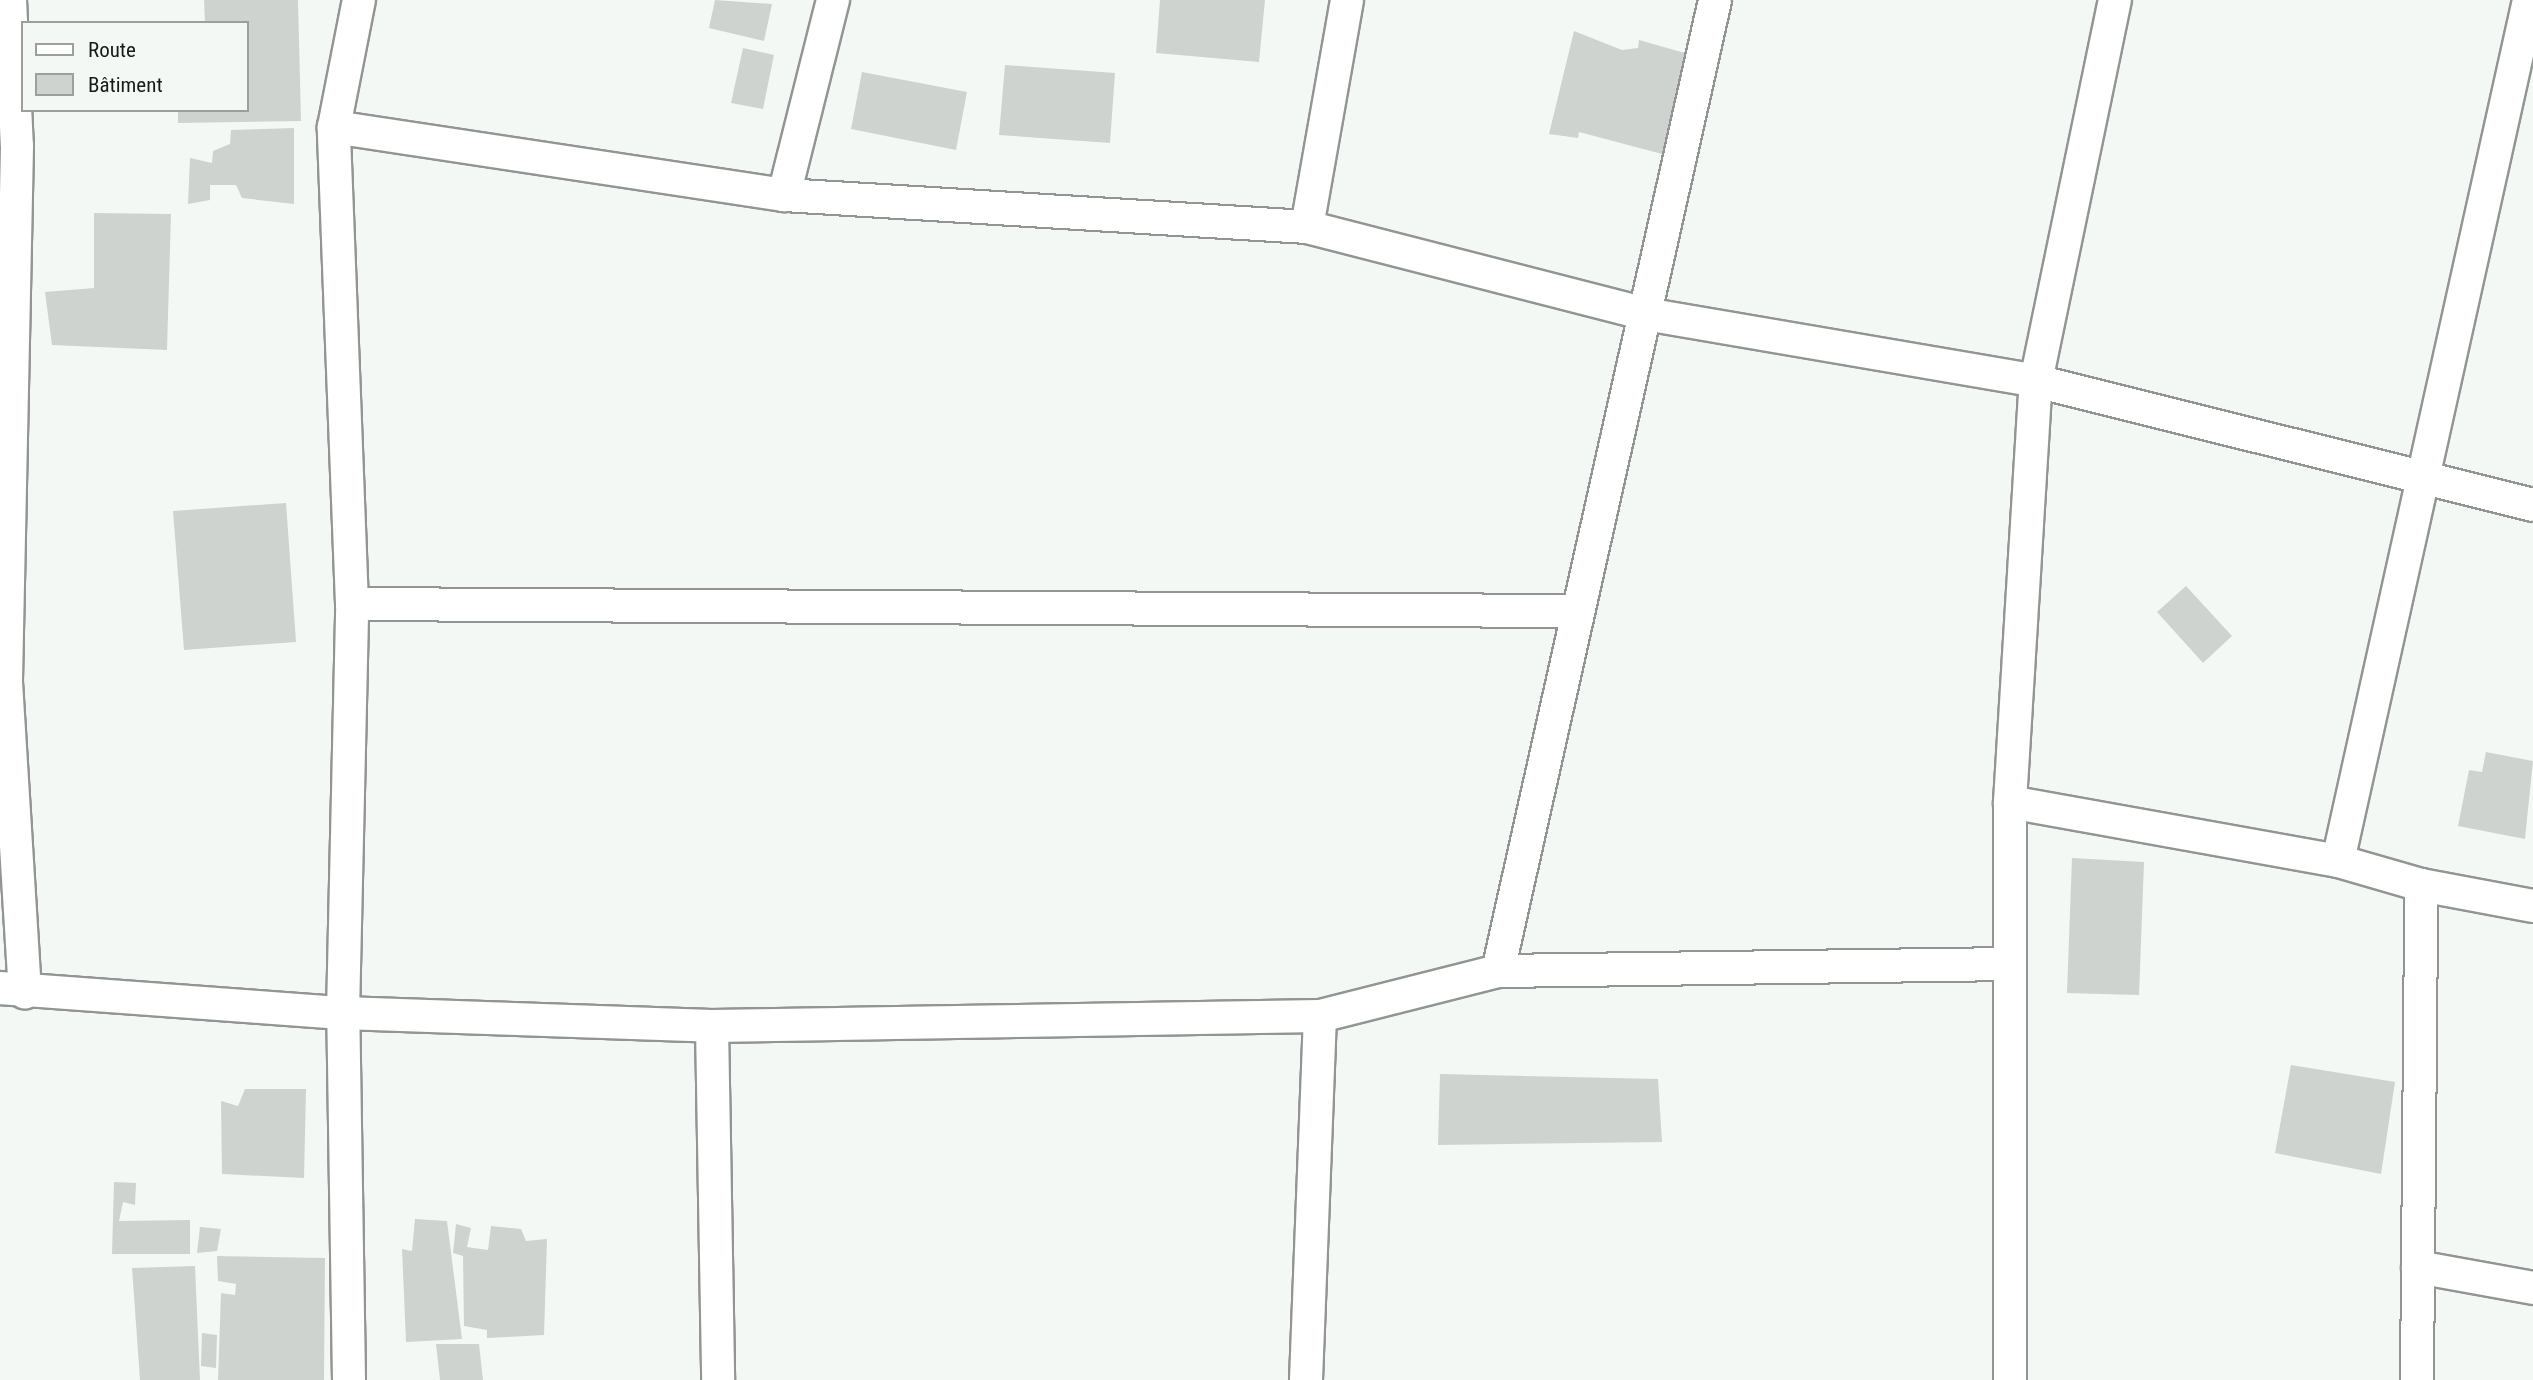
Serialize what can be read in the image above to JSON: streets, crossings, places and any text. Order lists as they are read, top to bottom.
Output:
{
  "legend": ["Route", "Bâtiment"]
}
